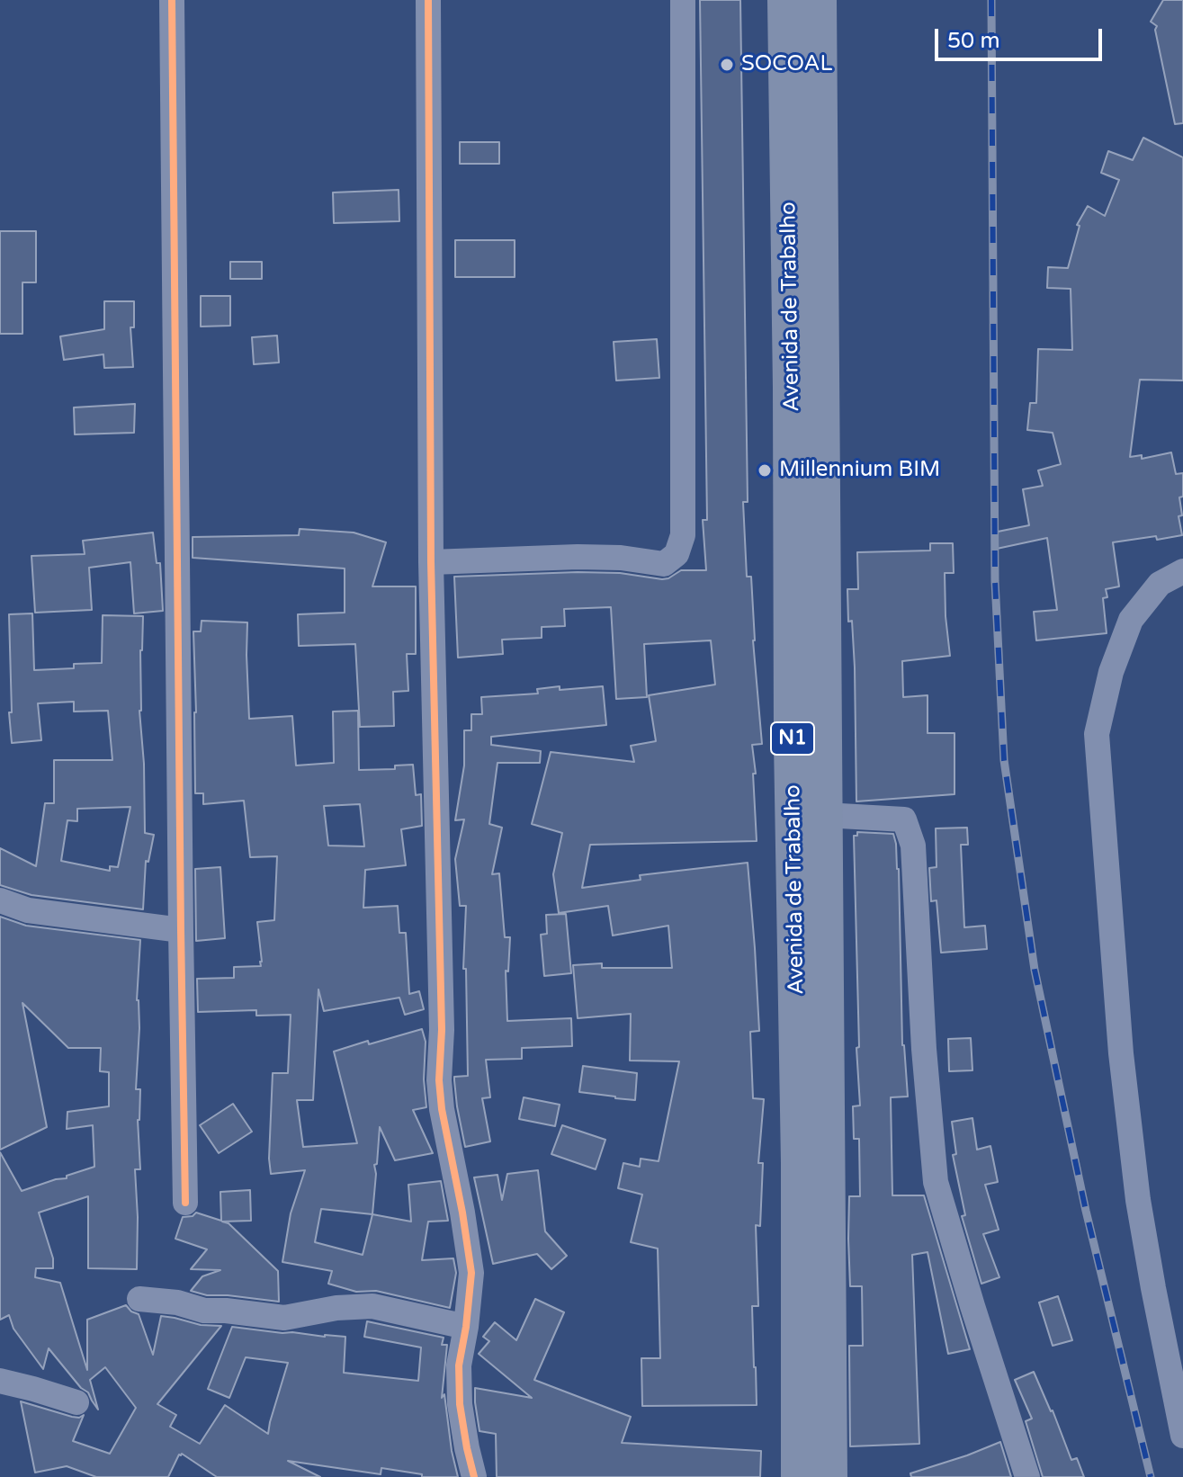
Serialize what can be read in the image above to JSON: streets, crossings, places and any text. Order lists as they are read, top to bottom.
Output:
{
  "streets": {
    "highway": ["Avenida de Trabalho", "N1"]
  },
  "places": ["SOCOAL", "Millennium BIM"],
  "scale_bar": "50 m"
}
